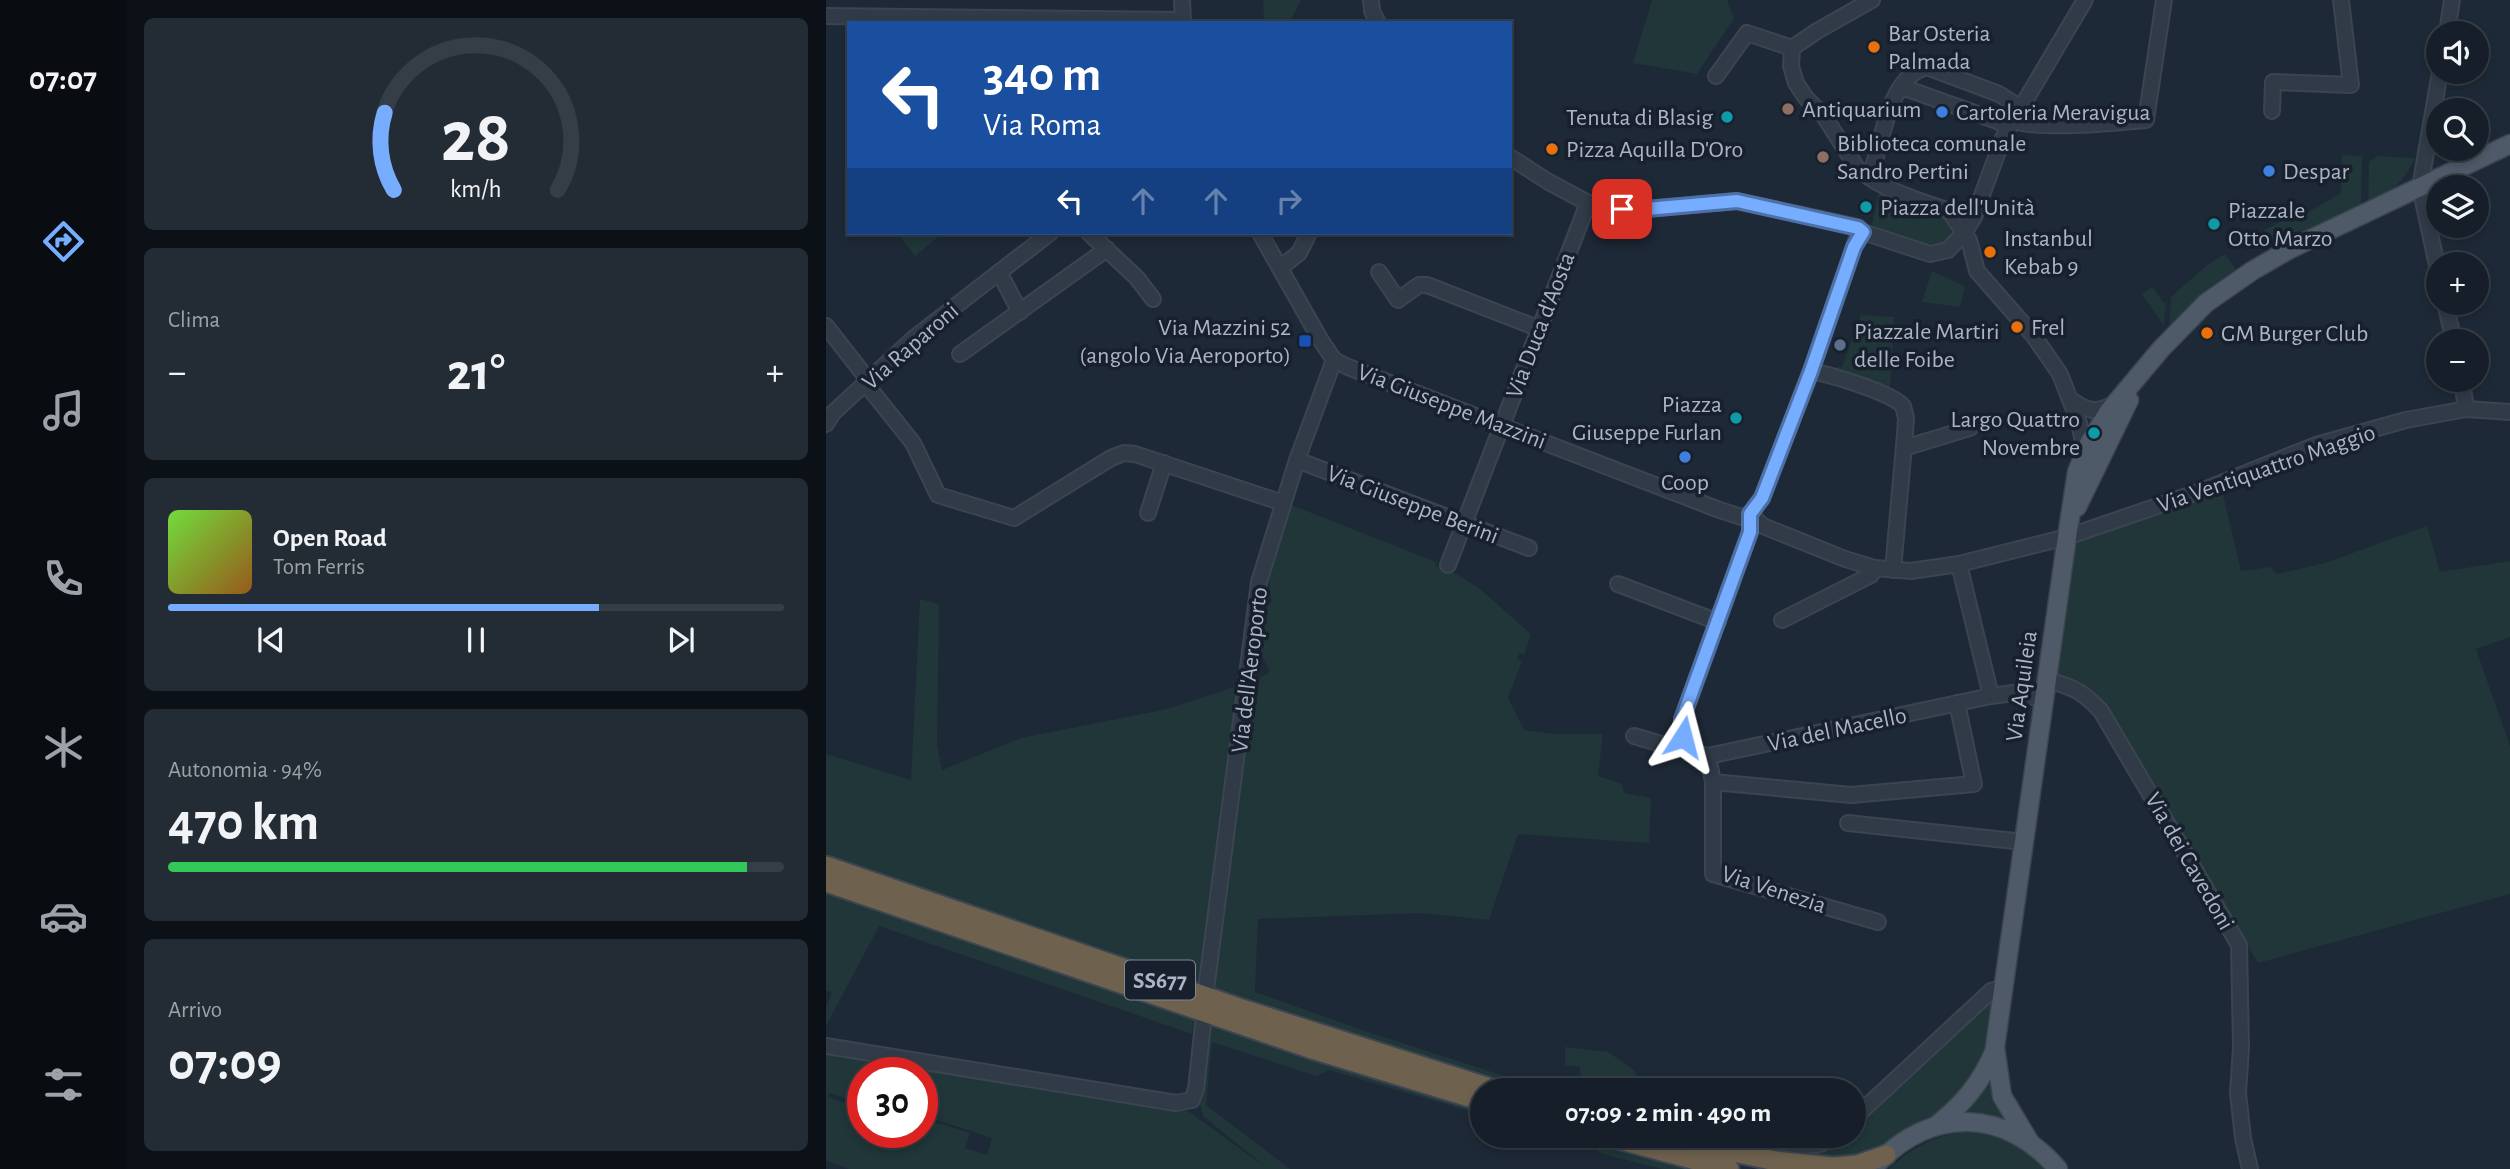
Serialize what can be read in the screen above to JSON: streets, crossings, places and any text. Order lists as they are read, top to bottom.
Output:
{
  "streets": {
    "highway": ["SS677"],
    "main road": ["Via Aquileia"],
    "street": [
      "Via Duca d'Aosta",
      "Via Raparoni",
      "Via Giuseppe Mazzini",
      "Via Ventiquattro Maggio",
      "Via Giuseppe Berini",
      "Via dell'Aeroporto",
      "Via del Macello",
      "Via dei Cavedoni",
      "Via Venezia"
    ]
  },
  "crossings": [
    ["Via Duca d'Aosta", "Via Giuseppe Mazzini"],
    ["Via Duca d'Aosta", "Via Giuseppe Berini"],
    ["Via Giuseppe Mazzini", "Via Ventiquattro Maggio"],
    ["Via Giuseppe Mazzini", "Via dell'Aeroporto"],
    ["Via Giuseppe Mazzini", "Via Aquileia"],
    ["Via Ventiquattro Maggio", "Via Aquileia"],
    ["Via Giuseppe Berini", "Via dell'Aeroporto"],
    ["Via Aquileia", "Via del Macello"],
    ["Via Aquileia", "Via dei Cavedoni"],
    ["Via del Macello", "Via Venezia"]
  ],
  "places": {
    "other": [
      "Bar Osteria Palmada",
      "Antiquarium",
      "Cartoleria Meravigua",
      "Tenuta di Blasig",
      "Pizza Aquilla D'Oro",
      "Biblioteca comunale Sandro Pertini",
      "Despar",
      "Piazza dell'Unità",
      "Piazzale Otto Marzo",
      "Instanbul Kebab 9",
      "Frel",
      "GM Burger Club",
      "Piazzale Martiri delle Foibe",
      "Piazza Giuseppe Furlan",
      "Largo Quattro Novembre",
      "Coop"
    ],
    "transit": ["Via Mazzini 52 (angolo Via Aeroporto)"]
  },
  "page": {
    "tabs": "07:07",
    "map_buttons": ["+", "−"],
    "turn": ["340 m", "Via Roma"],
    "tile": [
      "Clima",
      ["Autonomia · 94%", "470 km"],
      ["Arrivo", "07:09"]
    ],
    "heat": ["−", "21°", "+"],
    "song": ["Open Road", "Tom Ferris"],
    "limit": "30",
    "trip": "07:09 · 2 min · 490 m",
    "gauge": ["28", "km/h"]
  }
}
